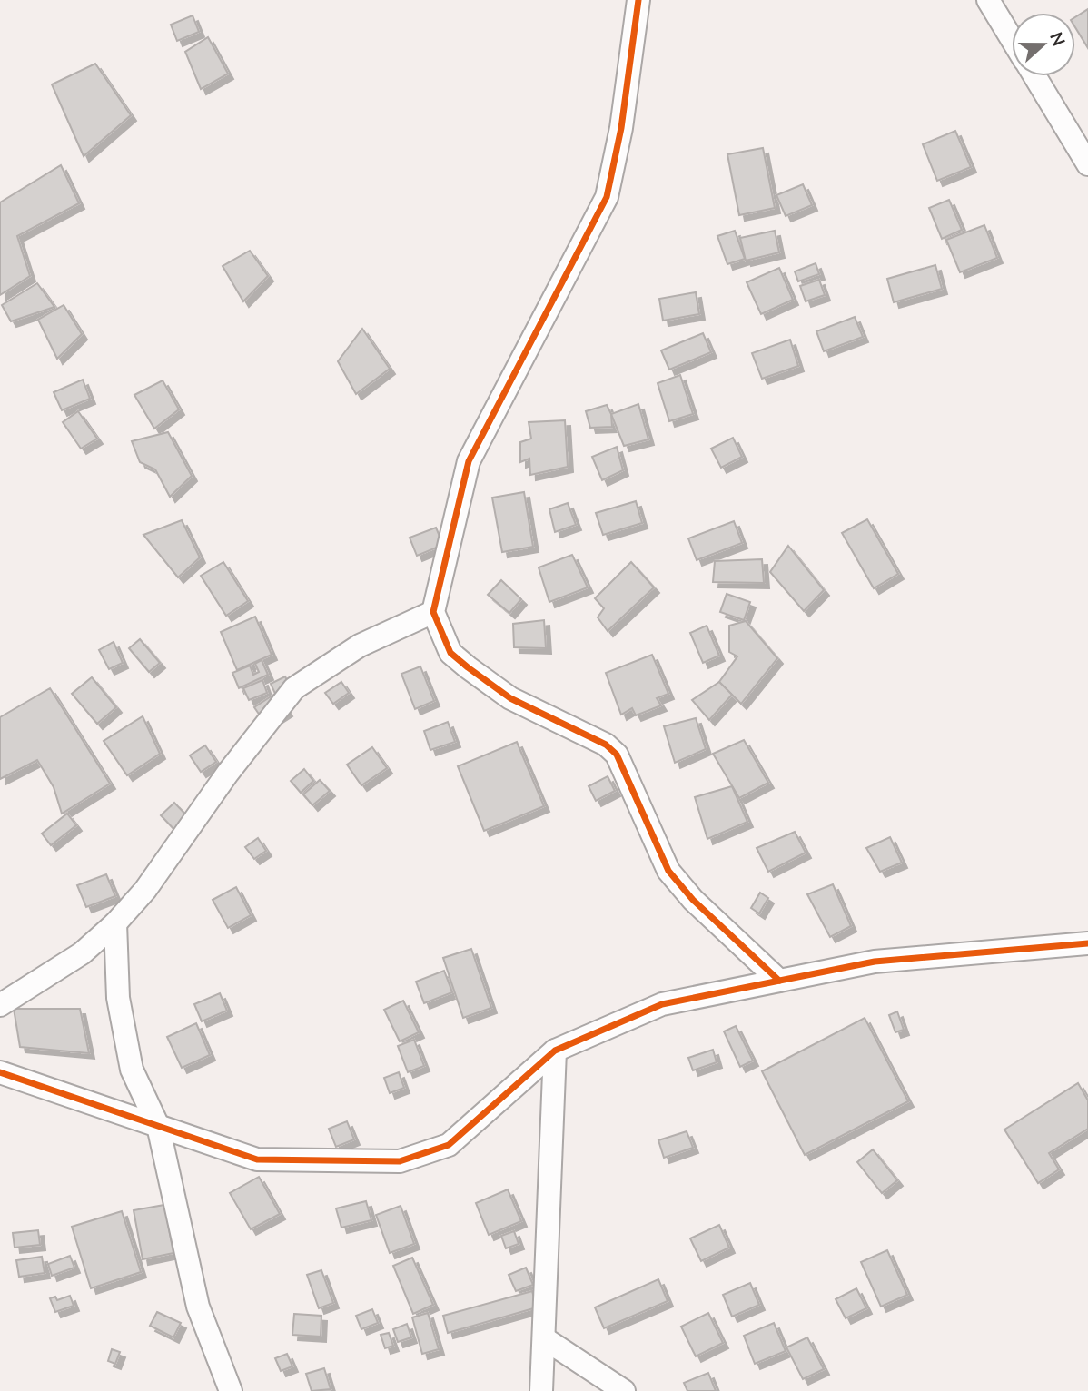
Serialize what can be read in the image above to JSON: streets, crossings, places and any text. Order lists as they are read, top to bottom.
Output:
{
  "north": "right"
}
